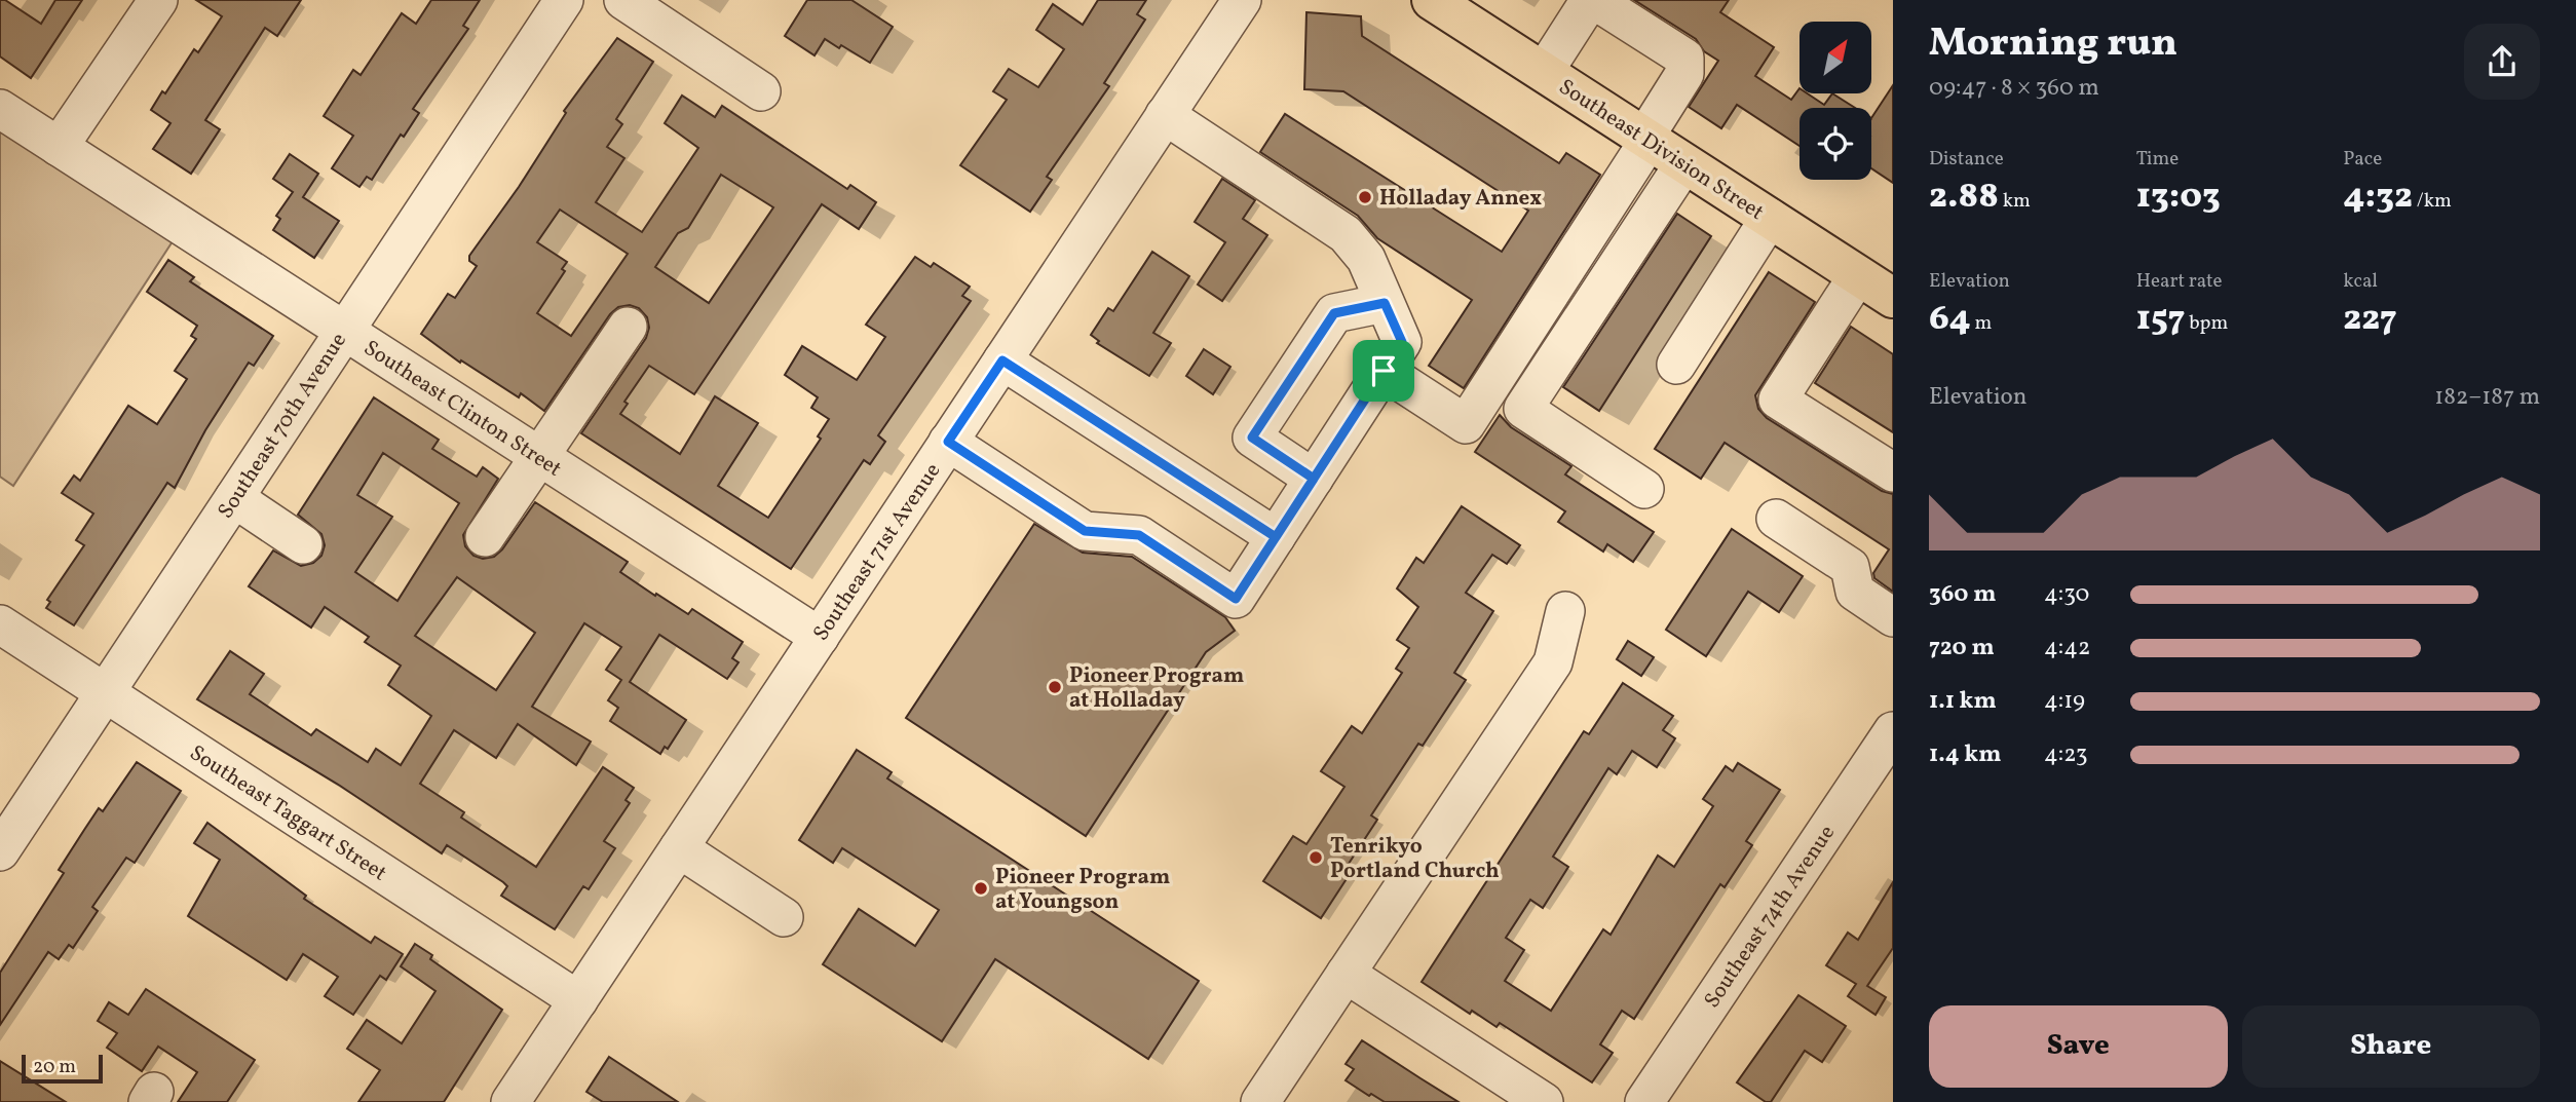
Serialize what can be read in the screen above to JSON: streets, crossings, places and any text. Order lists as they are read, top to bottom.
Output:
{
  "streets": {
    "main road": ["Southeast Division Street"],
    "street": [
      "Southeast Clinton Street",
      "Southeast 70th Avenue",
      "Southeast 71st Avenue",
      "Southeast Taggart Street",
      "Southeast 74th Avenue"
    ]
  },
  "crossings": [
    ["Southeast Clinton Street", "Southeast 70th Avenue"],
    ["Southeast Clinton Street", "Southeast 71st Avenue"],
    ["Southeast 70th Avenue", "Southeast Taggart Street"],
    ["Southeast 71st Avenue", "Southeast Taggart Street"]
  ],
  "places": [
    "Holladay Annex",
    "Pioneer Program at Holladay",
    "Tenrikyo Portland Church",
    "Pioneer Program at Youngson"
  ],
  "scale_bar": "20 m",
  "north": "top right",
  "page": {
    "heading": ["Morning run", "09:47 · 8 × 360 m"],
    "stats": [
      ["Distance", "2.88 km"],
      ["Time", "13:03"],
      ["Pace", "4:32 /km"],
      ["Elevation", "64 m"],
      ["Heart rate", "157 bpm"],
      ["kcal", "227"]
    ],
    "chart": ["Elevation", "182–187 m"],
    "list": [
      {
        "name": "360 m",
        "note": "4:30"
      },
      {
        "name": "720 m",
        "note": "4:42"
      },
      {
        "name": "1.1 km",
        "note": "4:19"
      },
      {
        "name": "1.4 km",
        "note": "4:23"
      }
    ],
    "buttons": ["Save", "Share"],
    "scale": "20 m"
  }
}
